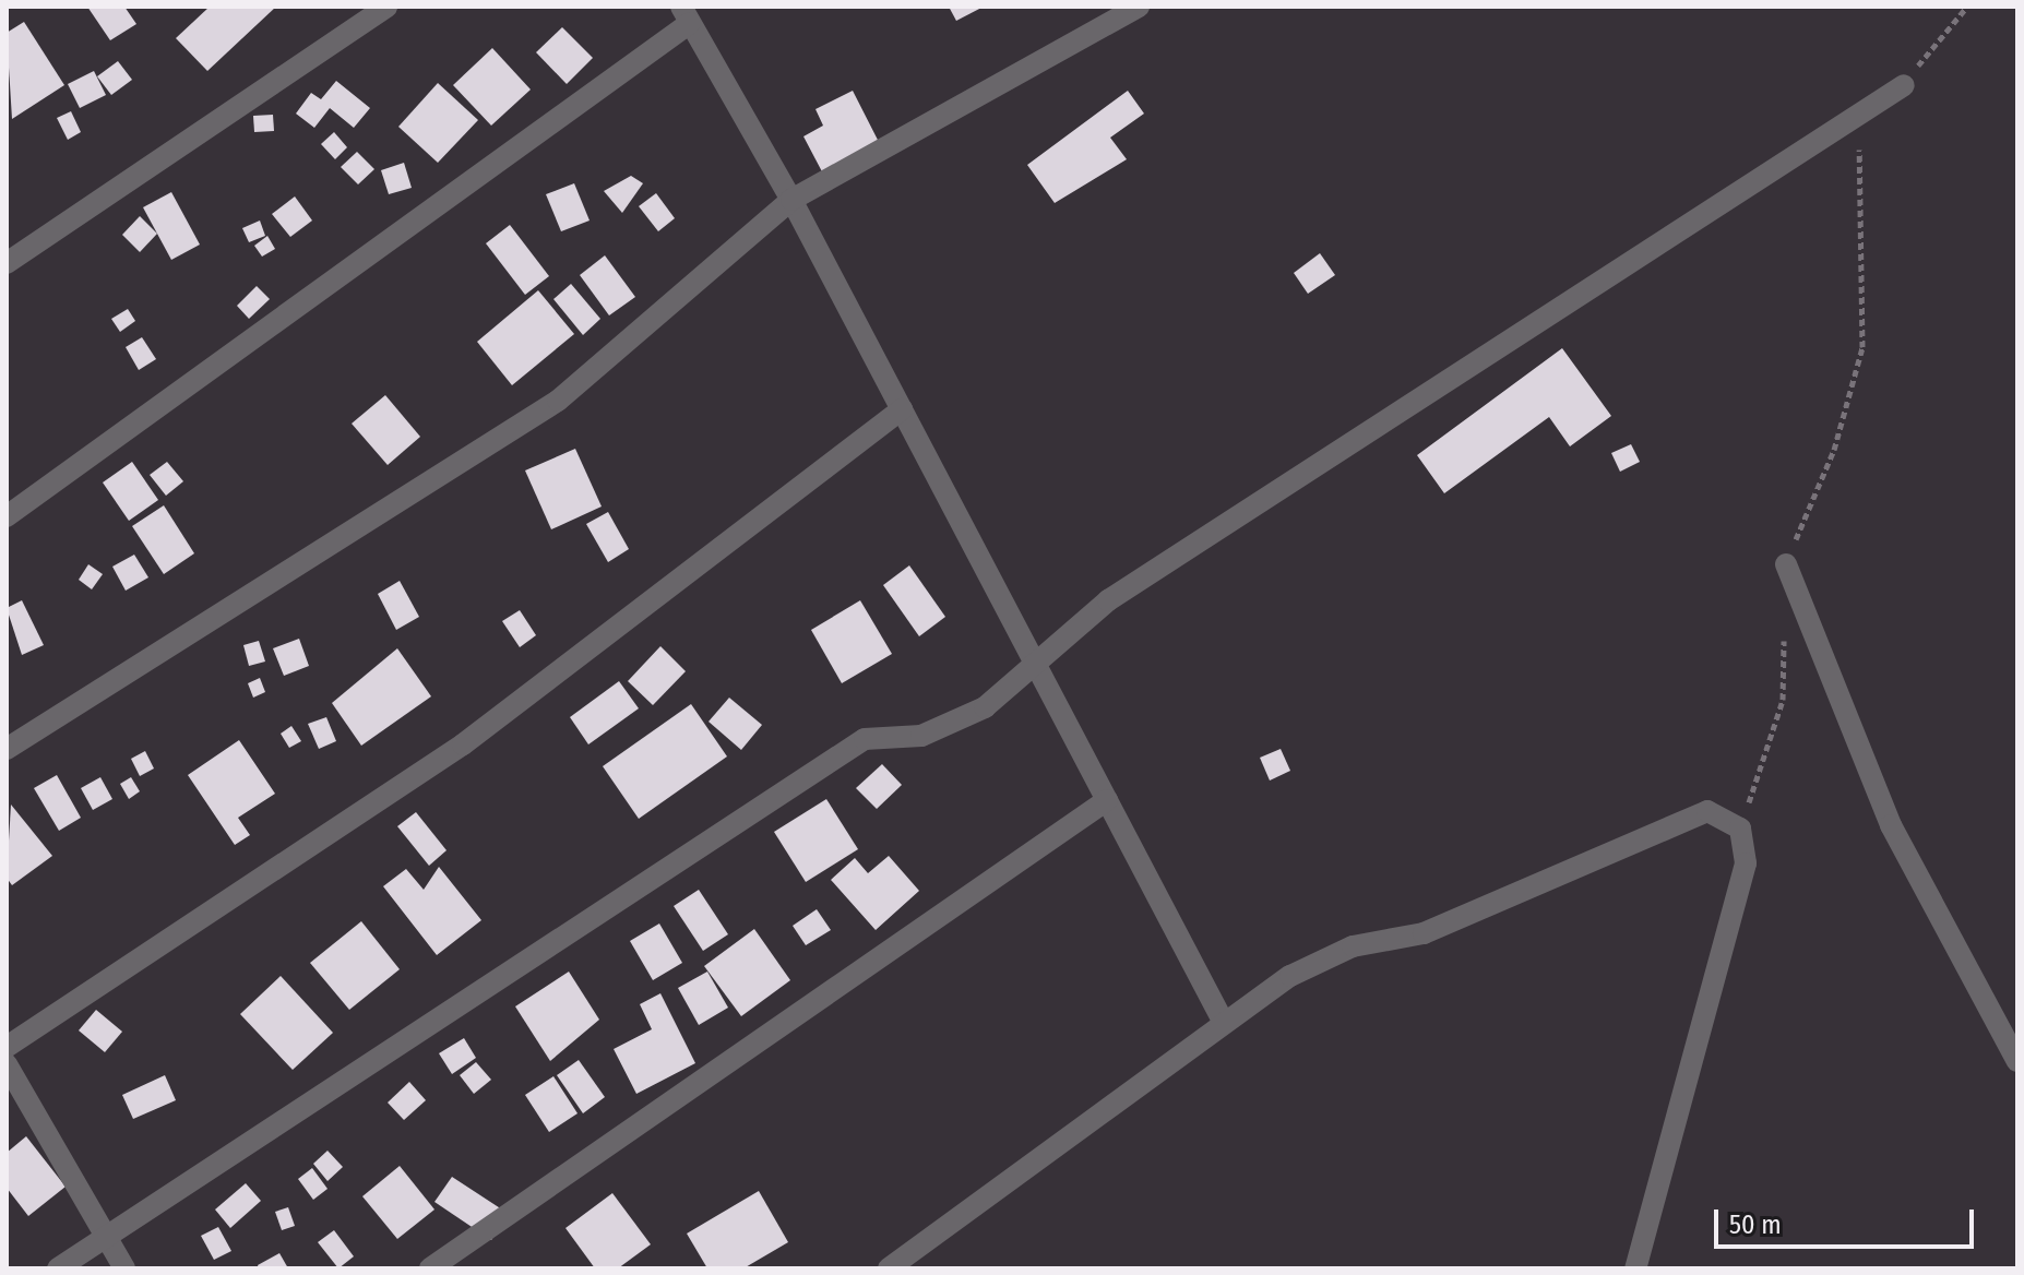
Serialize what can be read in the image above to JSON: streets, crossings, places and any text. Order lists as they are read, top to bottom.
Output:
{
  "scale_bar": "50 m"
}
